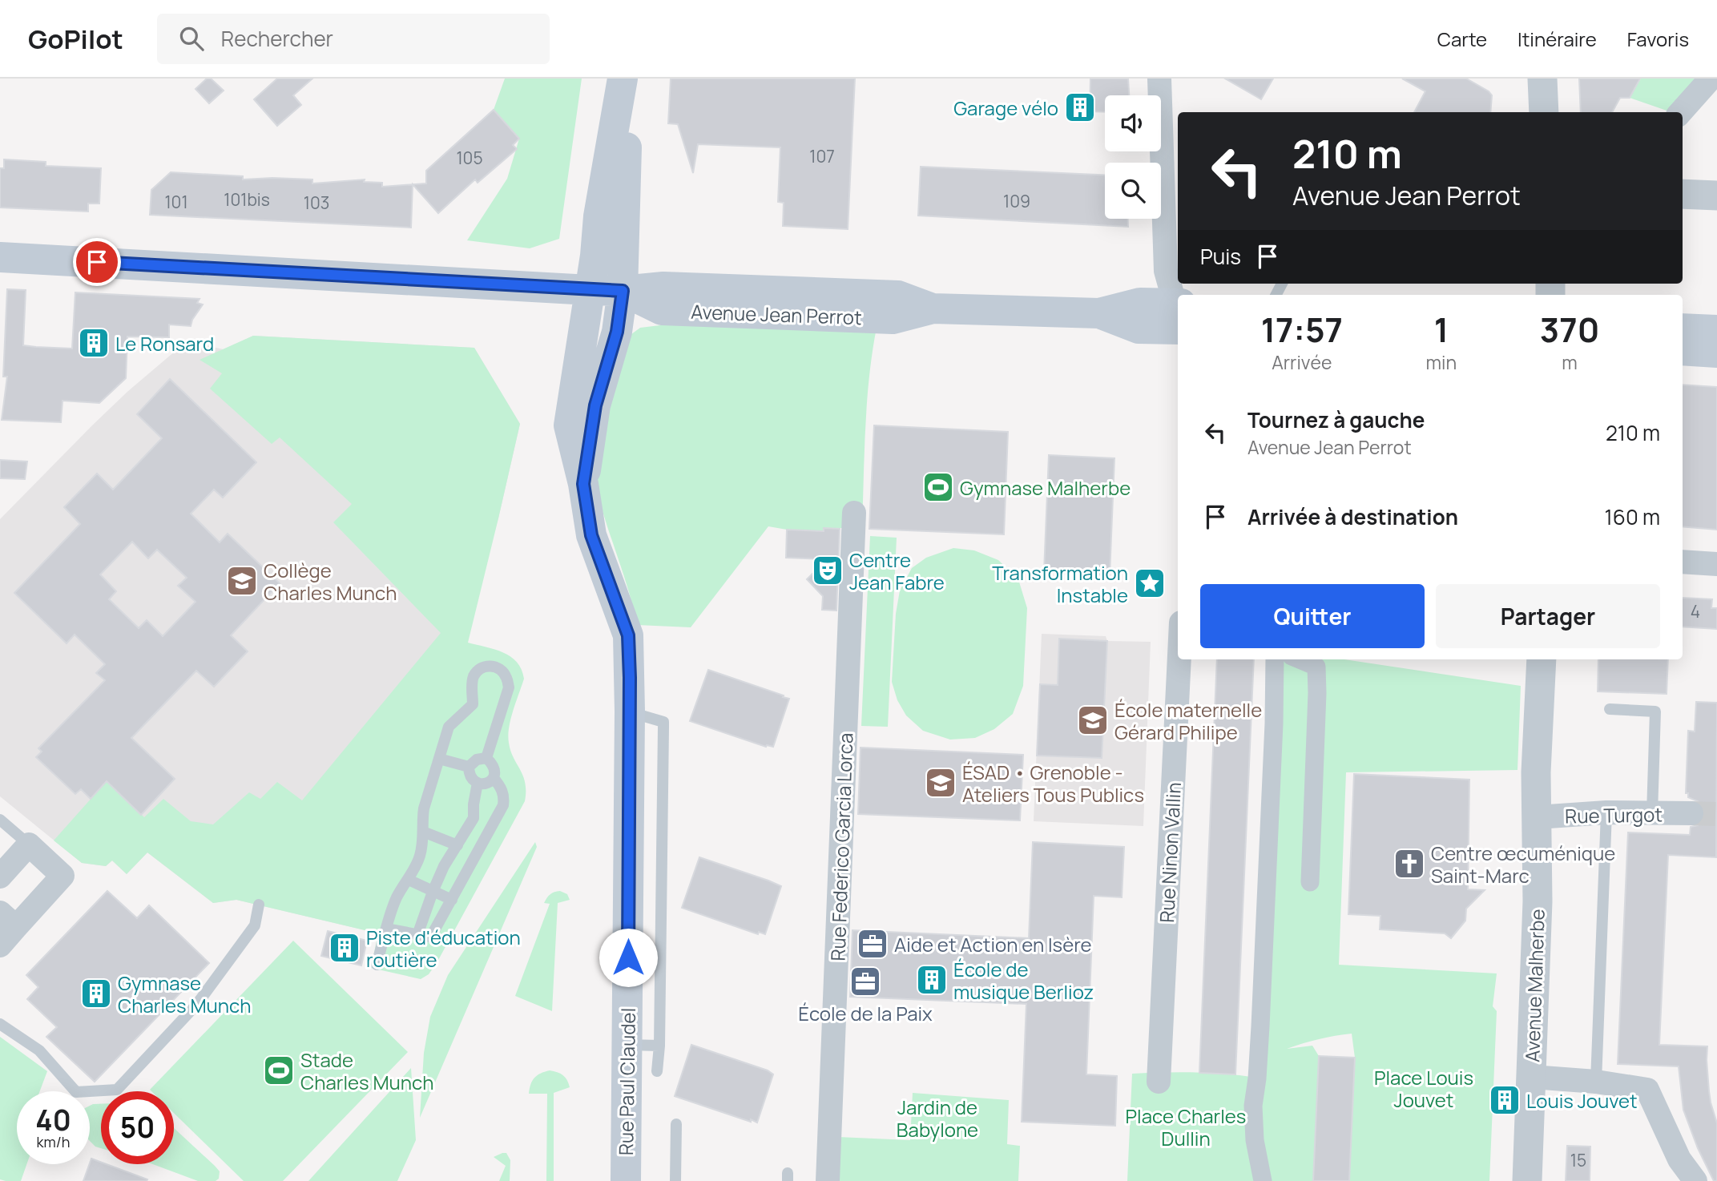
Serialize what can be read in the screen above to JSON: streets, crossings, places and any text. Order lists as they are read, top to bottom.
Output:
{
  "streets": {
    "main road": ["Avenue Jean Perrot", "Rue Paul Claudel"],
    "street": [
      "Rue Turgot",
      "Rue Federico Garcia Lorca",
      "Rue Ninon Vallin",
      "Avenue Malherbe"
    ]
  },
  "crossings": [
    ["Avenue Jean Perrot", "Rue Paul Claudel"],
    ["Rue Turgot", "Avenue Malherbe"]
  ],
  "parks": ["Place Louis Jouvet", "Jardin de Babylone", "Place Charles Dullin"],
  "places": {
    "building": [
      "Garage vélo",
      "Le Ronsard",
      "Piste d'éducation routière",
      "École de musique Berlioz",
      "Gymnase Charles Munch",
      "Louis Jouvet"
    ],
    "sports": ["Gymnase Malherbe", "Stade Charles Munch"],
    "theatre": ["Centre Jean Fabre"],
    "school or university": ["Collège Charles Munch", "École maternelle Gérard Philipe", "ÉSAD • Grenoble - Ateliers Tous Publics"],
    "place": ["Transformation Instable"],
    "church": ["Centre œcuménique Saint-Marc"],
    "office": ["Aide et Action en Isère", "École de la Paix"]
  },
  "house_numbers": [
    "107",
    "105",
    "101bis",
    "109",
    "101",
    "103",
    "4",
    "15"
  ],
  "page": {
    "header": "GoPilot",
    "search": "Rechercher",
    "nav": ["Carte", "Itinéraire", "Favoris"],
    "turn": ["210 m", "Avenue Jean Perrot"],
    "then": "Puis",
    "eta": [
      "17:57",
      "Arrivée",
      "1",
      "min",
      "370",
      "m"
    ],
    "list": [
      {
        "name": "Tournez à gauche",
        "note": "Avenue Jean Perrot",
        "value": "210 m"
      },
      {
        "name": "Arrivée à destination",
        "value": "160 m"
      }
    ],
    "buttons": ["Quitter", "Partager"],
    "speed": "40 km/h",
    "limit": "50"
  }
}
